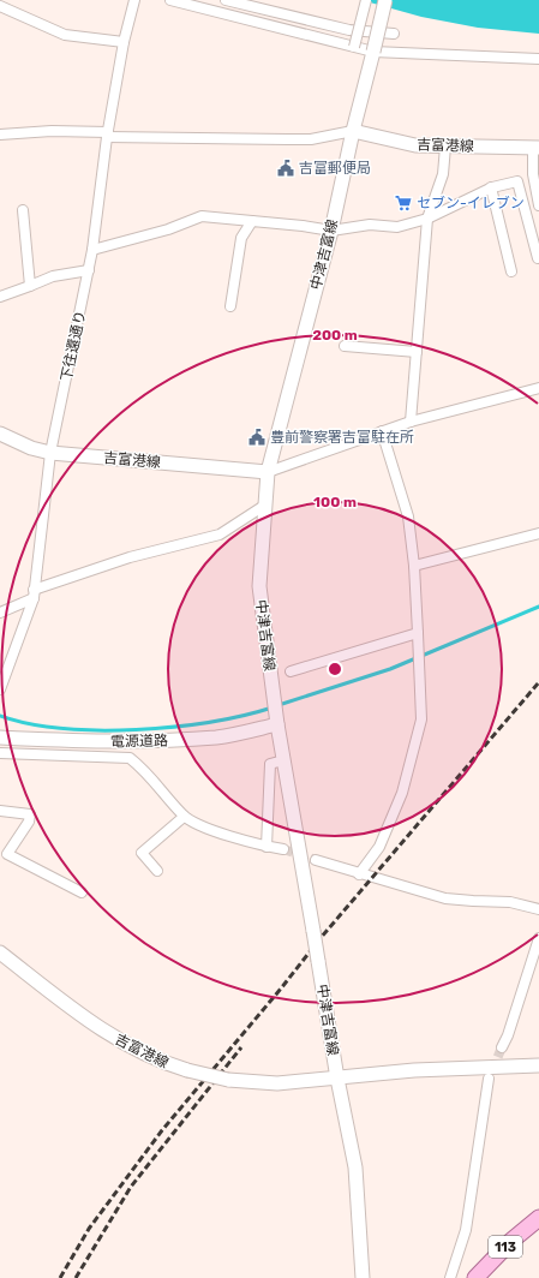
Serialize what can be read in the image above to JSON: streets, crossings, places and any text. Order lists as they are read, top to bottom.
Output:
{
  "streets": {
    "main road": [
      "吉富港線",
      "中津吉富線",
      "電源道路",
      "113"
    ],
    "street": ["下往還通り"]
  },
  "crossings": [
    ["吉富港線", "中津吉富線"],
    ["吉富港線", "下往還通り"],
    ["中津吉富線", "電源道路"]
  ],
  "places": {
    "public building": ["吉富郵便局", "豊前警察署吉富駐在所"],
    "supermarket": ["セブン-イレブン"]
  },
  "rings": ["200 m", "100 m"]
}
